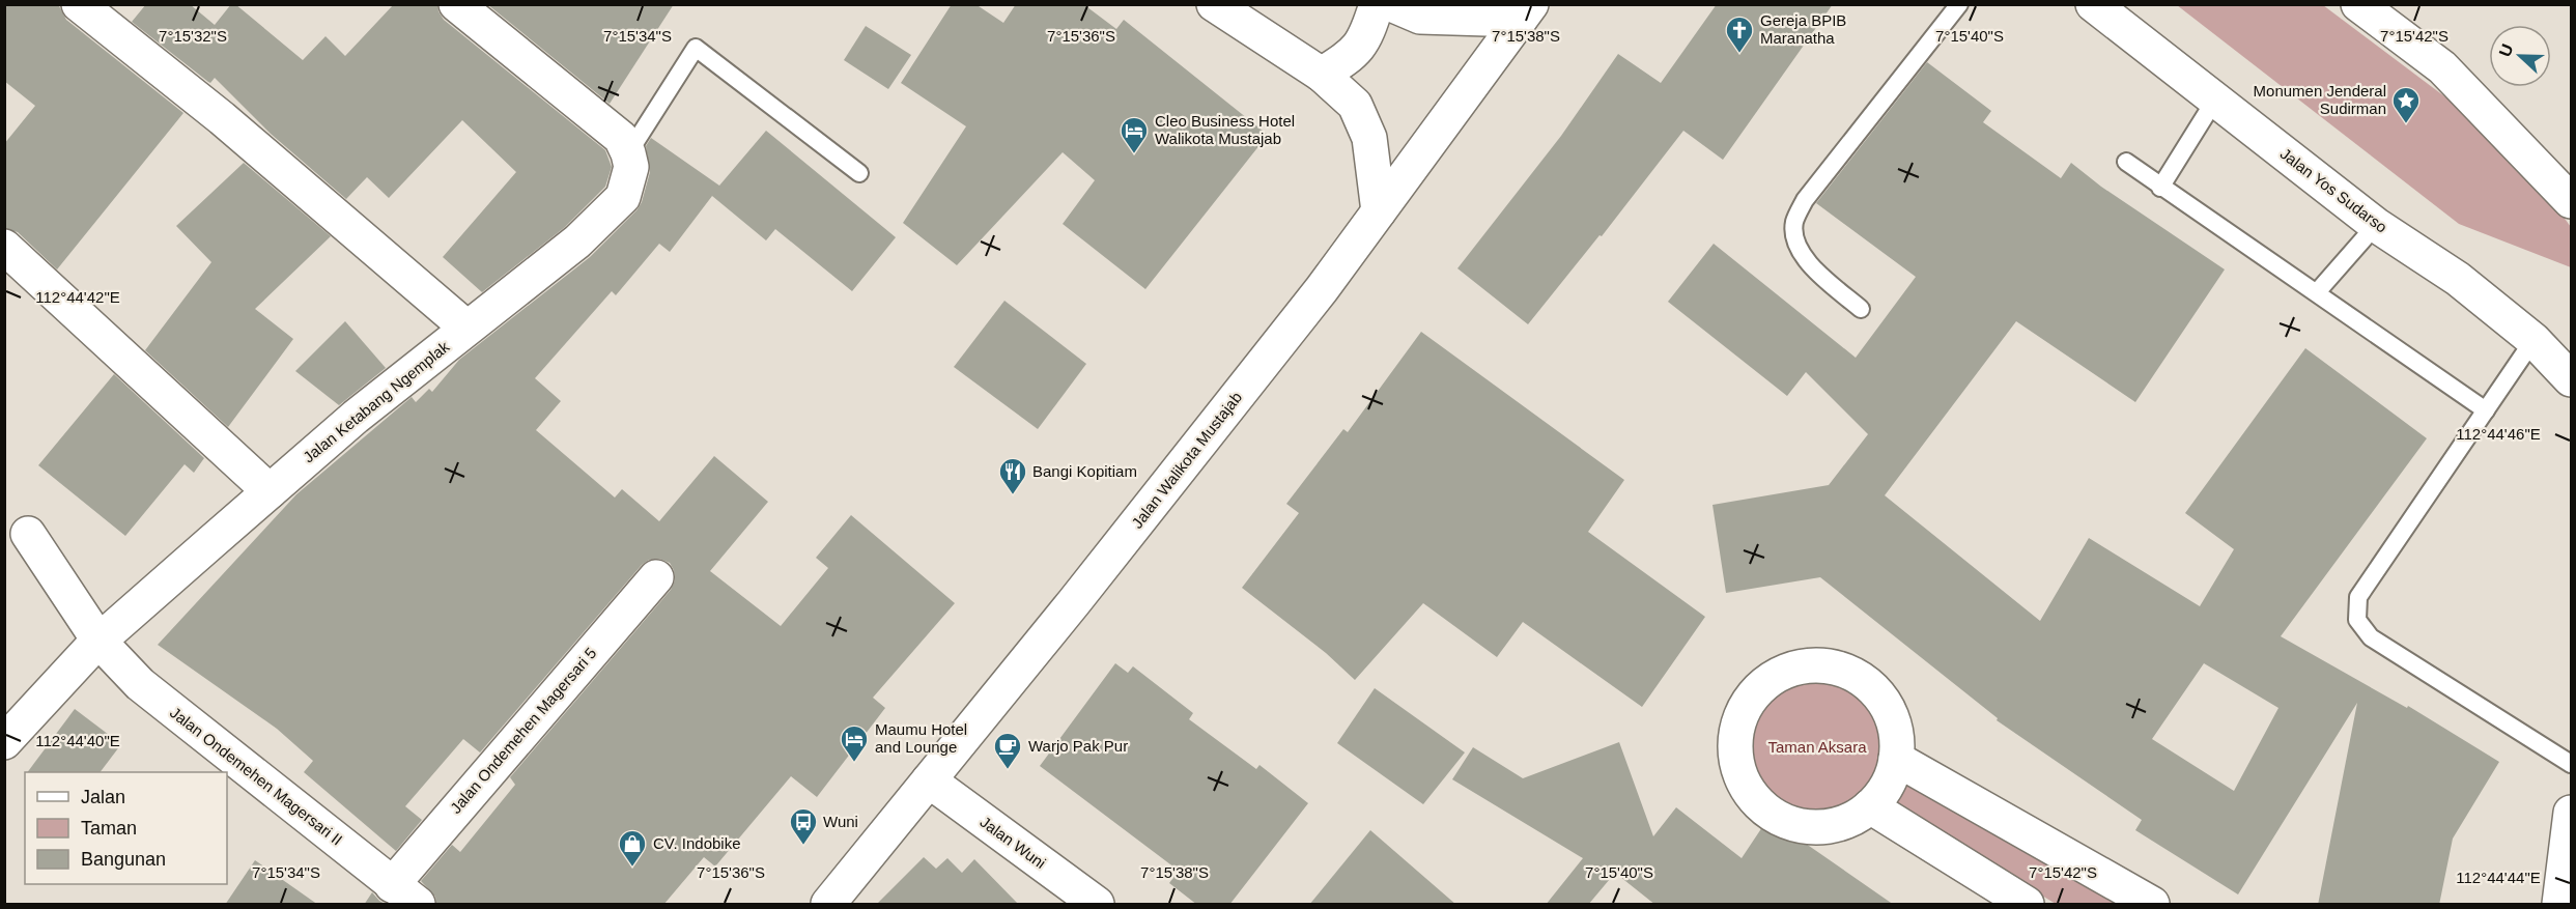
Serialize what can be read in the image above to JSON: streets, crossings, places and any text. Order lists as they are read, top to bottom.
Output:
{
  "streets": {
    "street": [
      "Jalan Yos Sudarso",
      "Jalan Ketabang Ngemplak",
      "Jalan Walikota Mustajab",
      "Jalan Ondemehen Magersari 5",
      "Jalan Ondemehen Magersari II",
      "Jalan Wuni"
    ]
  },
  "crossings": [
    ["Jalan Ketabang Ngemplak", "Jalan Ondemehen Magersari II"],
    ["Jalan Walikota Mustajab", "Jalan Wuni"],
    ["Jalan Ondemehen Magersari 5", "Jalan Ondemehen Magersari II"]
  ],
  "parks": ["Taman Aksara"],
  "places": {
    "church": ["Gereja BPIB Maranatha"],
    "place": ["Monumen Jenderal Sudirman"],
    "hotel": ["Cleo Business Hotel Walikota Mustajab", "Maumu Hotel and Lounge"],
    "restaurant": ["Bangi Kopitiam"],
    "cafe": ["Warjo Pak Pur"],
    "bus stop": ["Wuni"],
    "shop": ["CV. Indobike"]
  },
  "legend": ["Jalan", "Taman", "Bangunan"],
  "north": "left",
  "coordinates": [
    "7°15'32\"S",
    "7°15'34\"S",
    "7°15'36\"S",
    "7°15'38\"S",
    "7°15'40\"S",
    "7°15'42\"S",
    "112°44'42\"E",
    "112°44'46\"E",
    "112°44'40\"E",
    "112°44'44\"E"
  ]
}
